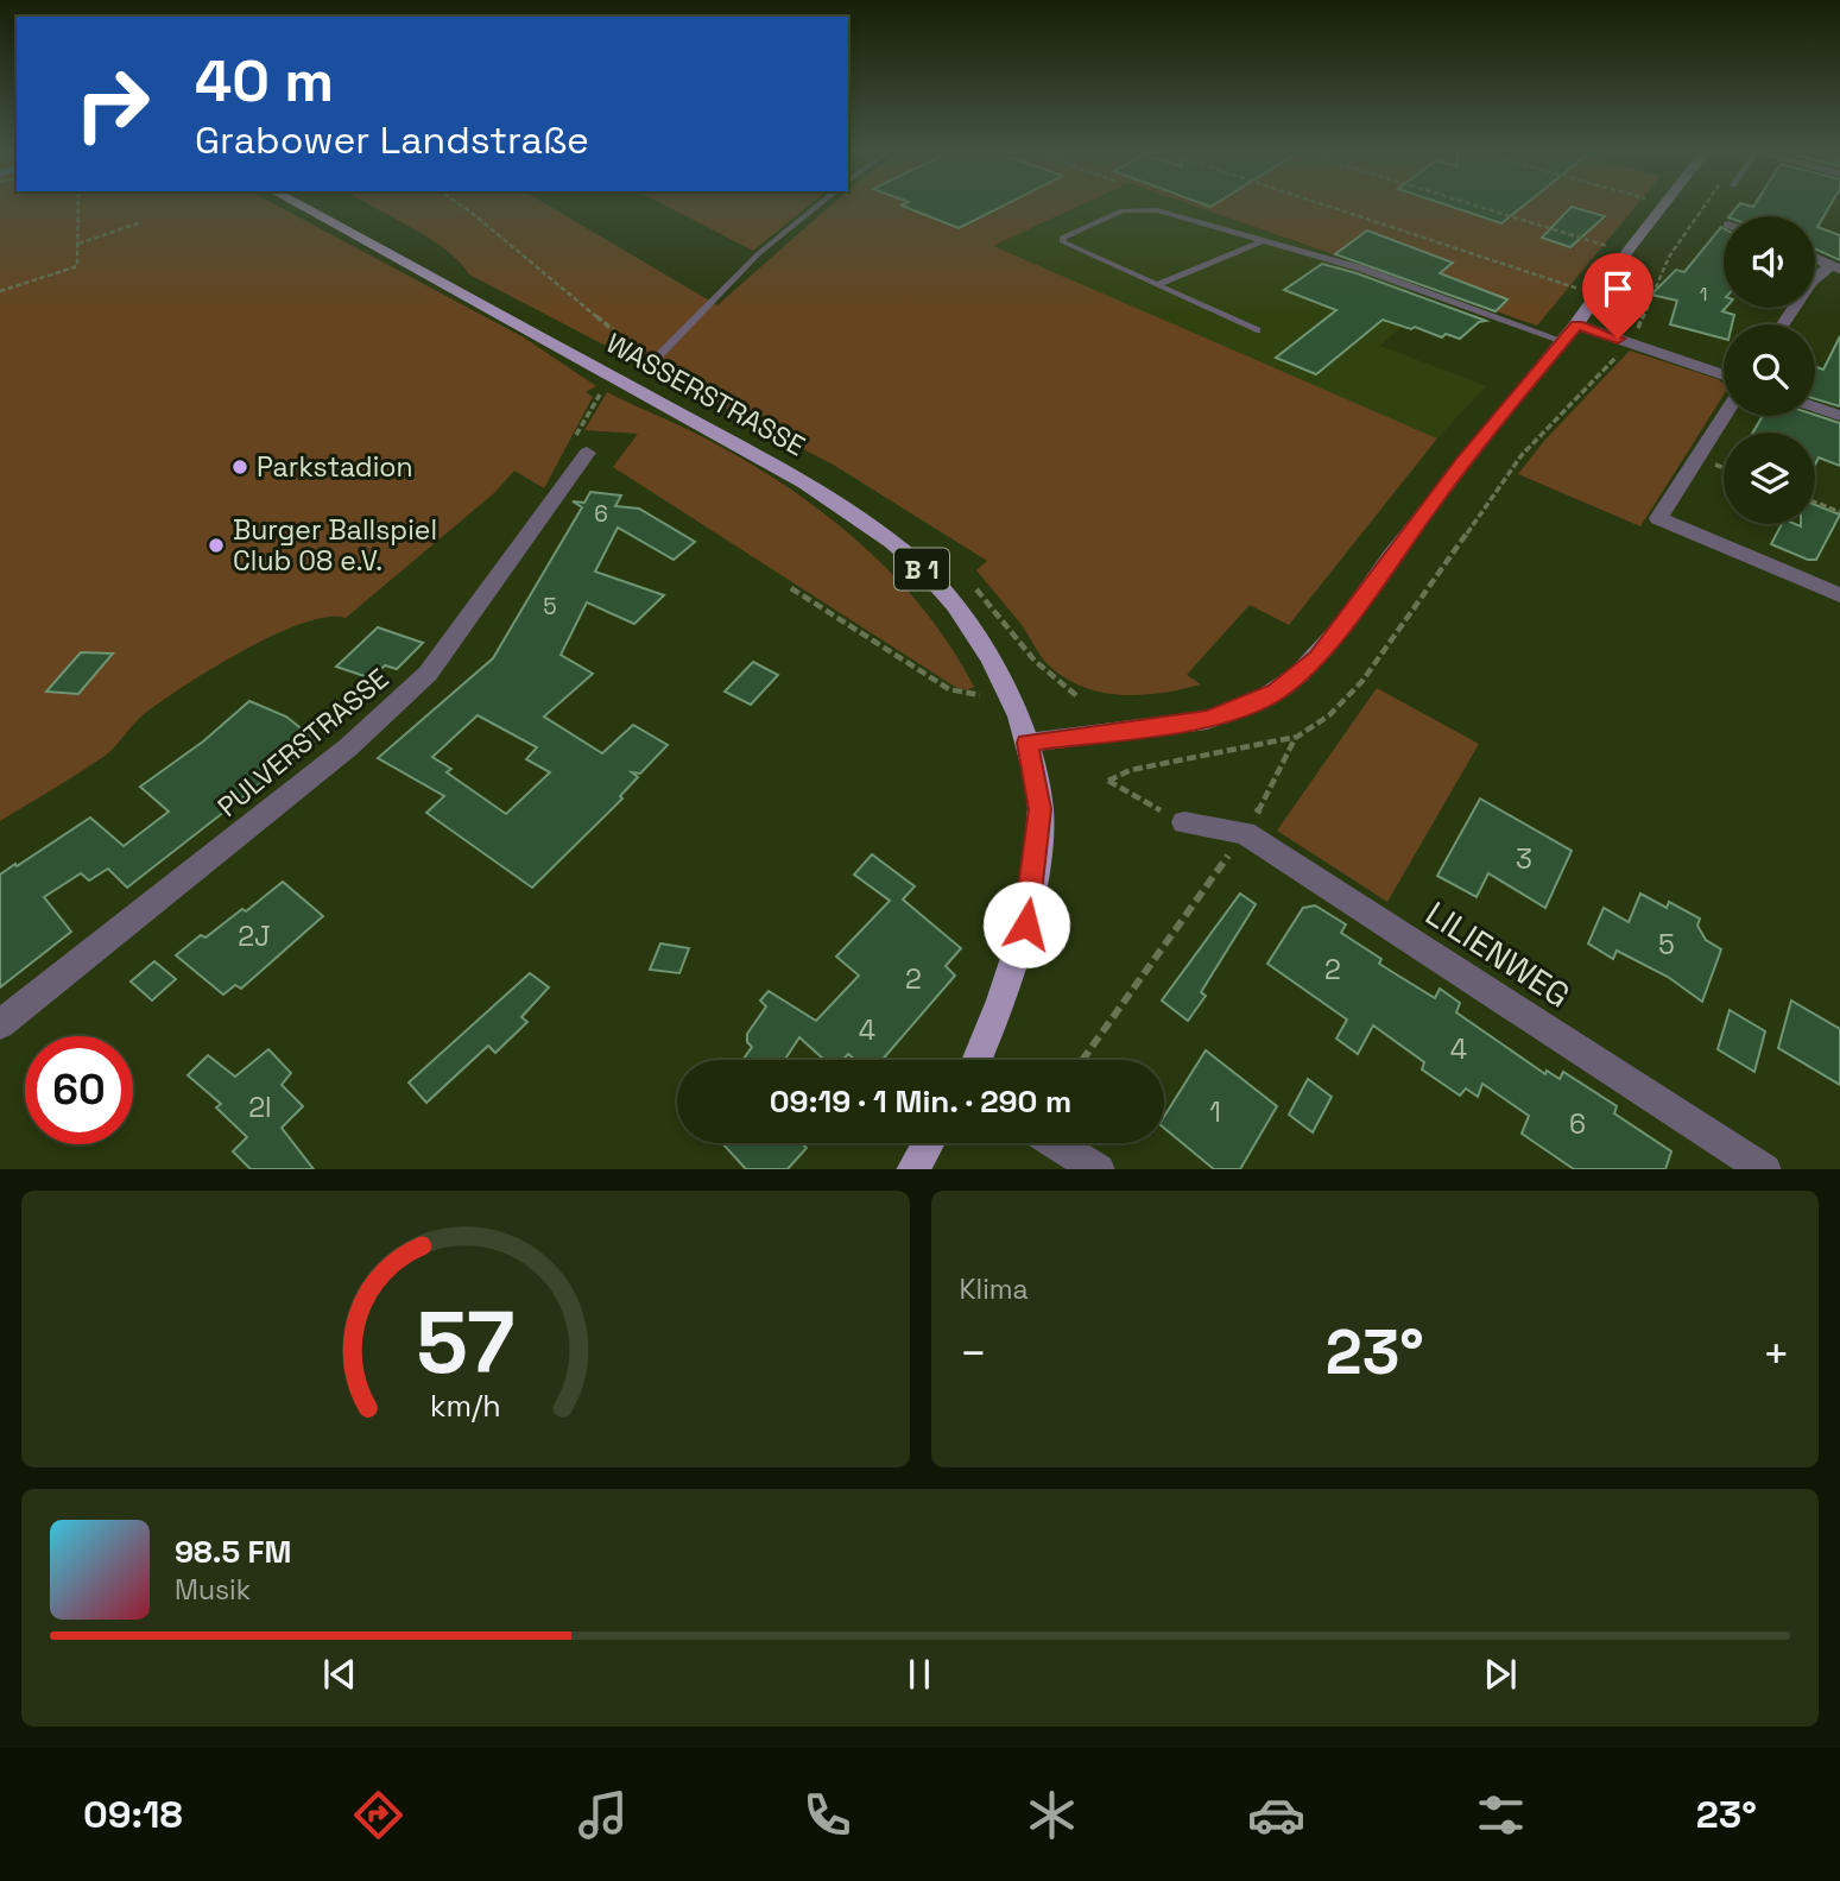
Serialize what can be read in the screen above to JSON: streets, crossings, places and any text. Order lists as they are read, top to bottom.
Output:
{
  "streets": {
    "main road": ["WASSERSTRASSE", "B 1"],
    "street": ["PULVERSTRASSE", "LILIENWEG"]
  },
  "crossings": [
    ["WASSERSTRASSE", "B 1"]
  ],
  "places": ["Parkstadion", "Burger Ballspiel Club 08 e.V."],
  "house_numbers": [
    "1",
    "6",
    "5",
    "3",
    "2J",
    "5",
    "2",
    "2",
    "4",
    "4",
    "2I",
    "1",
    "6"
  ],
  "page": {
    "turn": ["40 m", "Grabower Landstraße"],
    "limit": "60",
    "trip": "09:19 · 1 Min. · 290 m",
    "tile": "Klima",
    "heat": ["−", "23°", "+"],
    "song": ["98.5 FM", "Musik"],
    "tabs": ["09:18", "23°"],
    "gauge": ["57", "km/h"]
  }
}
